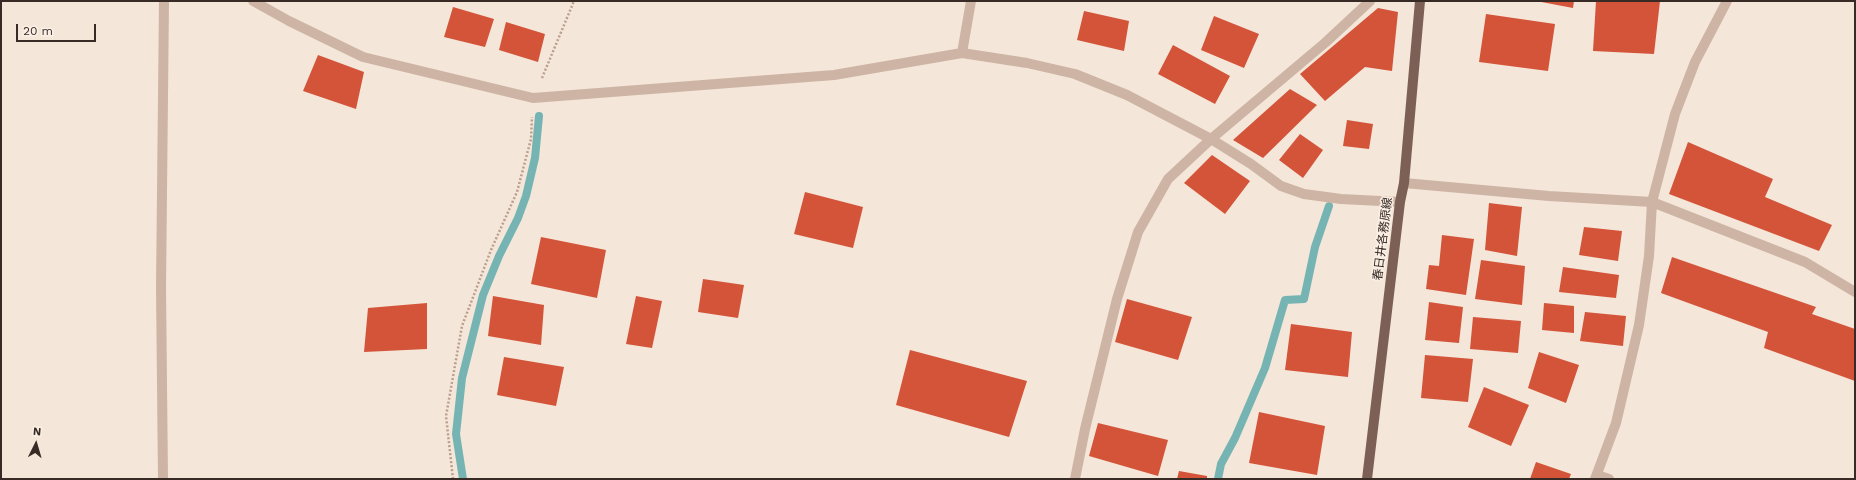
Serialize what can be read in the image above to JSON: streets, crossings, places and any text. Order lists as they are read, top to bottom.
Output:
{
  "streets": {
    "main road": ["春日井各務原線"]
  },
  "scale_bar": "20 m",
  "north": "top"
}
